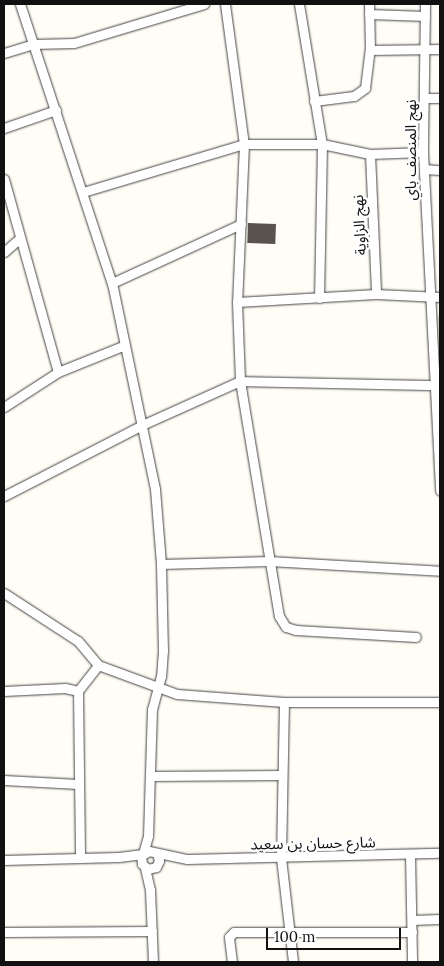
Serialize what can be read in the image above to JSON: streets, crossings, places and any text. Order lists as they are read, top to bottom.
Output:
{
  "streets": {
    "street": ["نهج المنصف باي", "نهج الزاوية", "شارع حسان بن سعيد"]
  },
  "scale_bar": "100 m"
}
